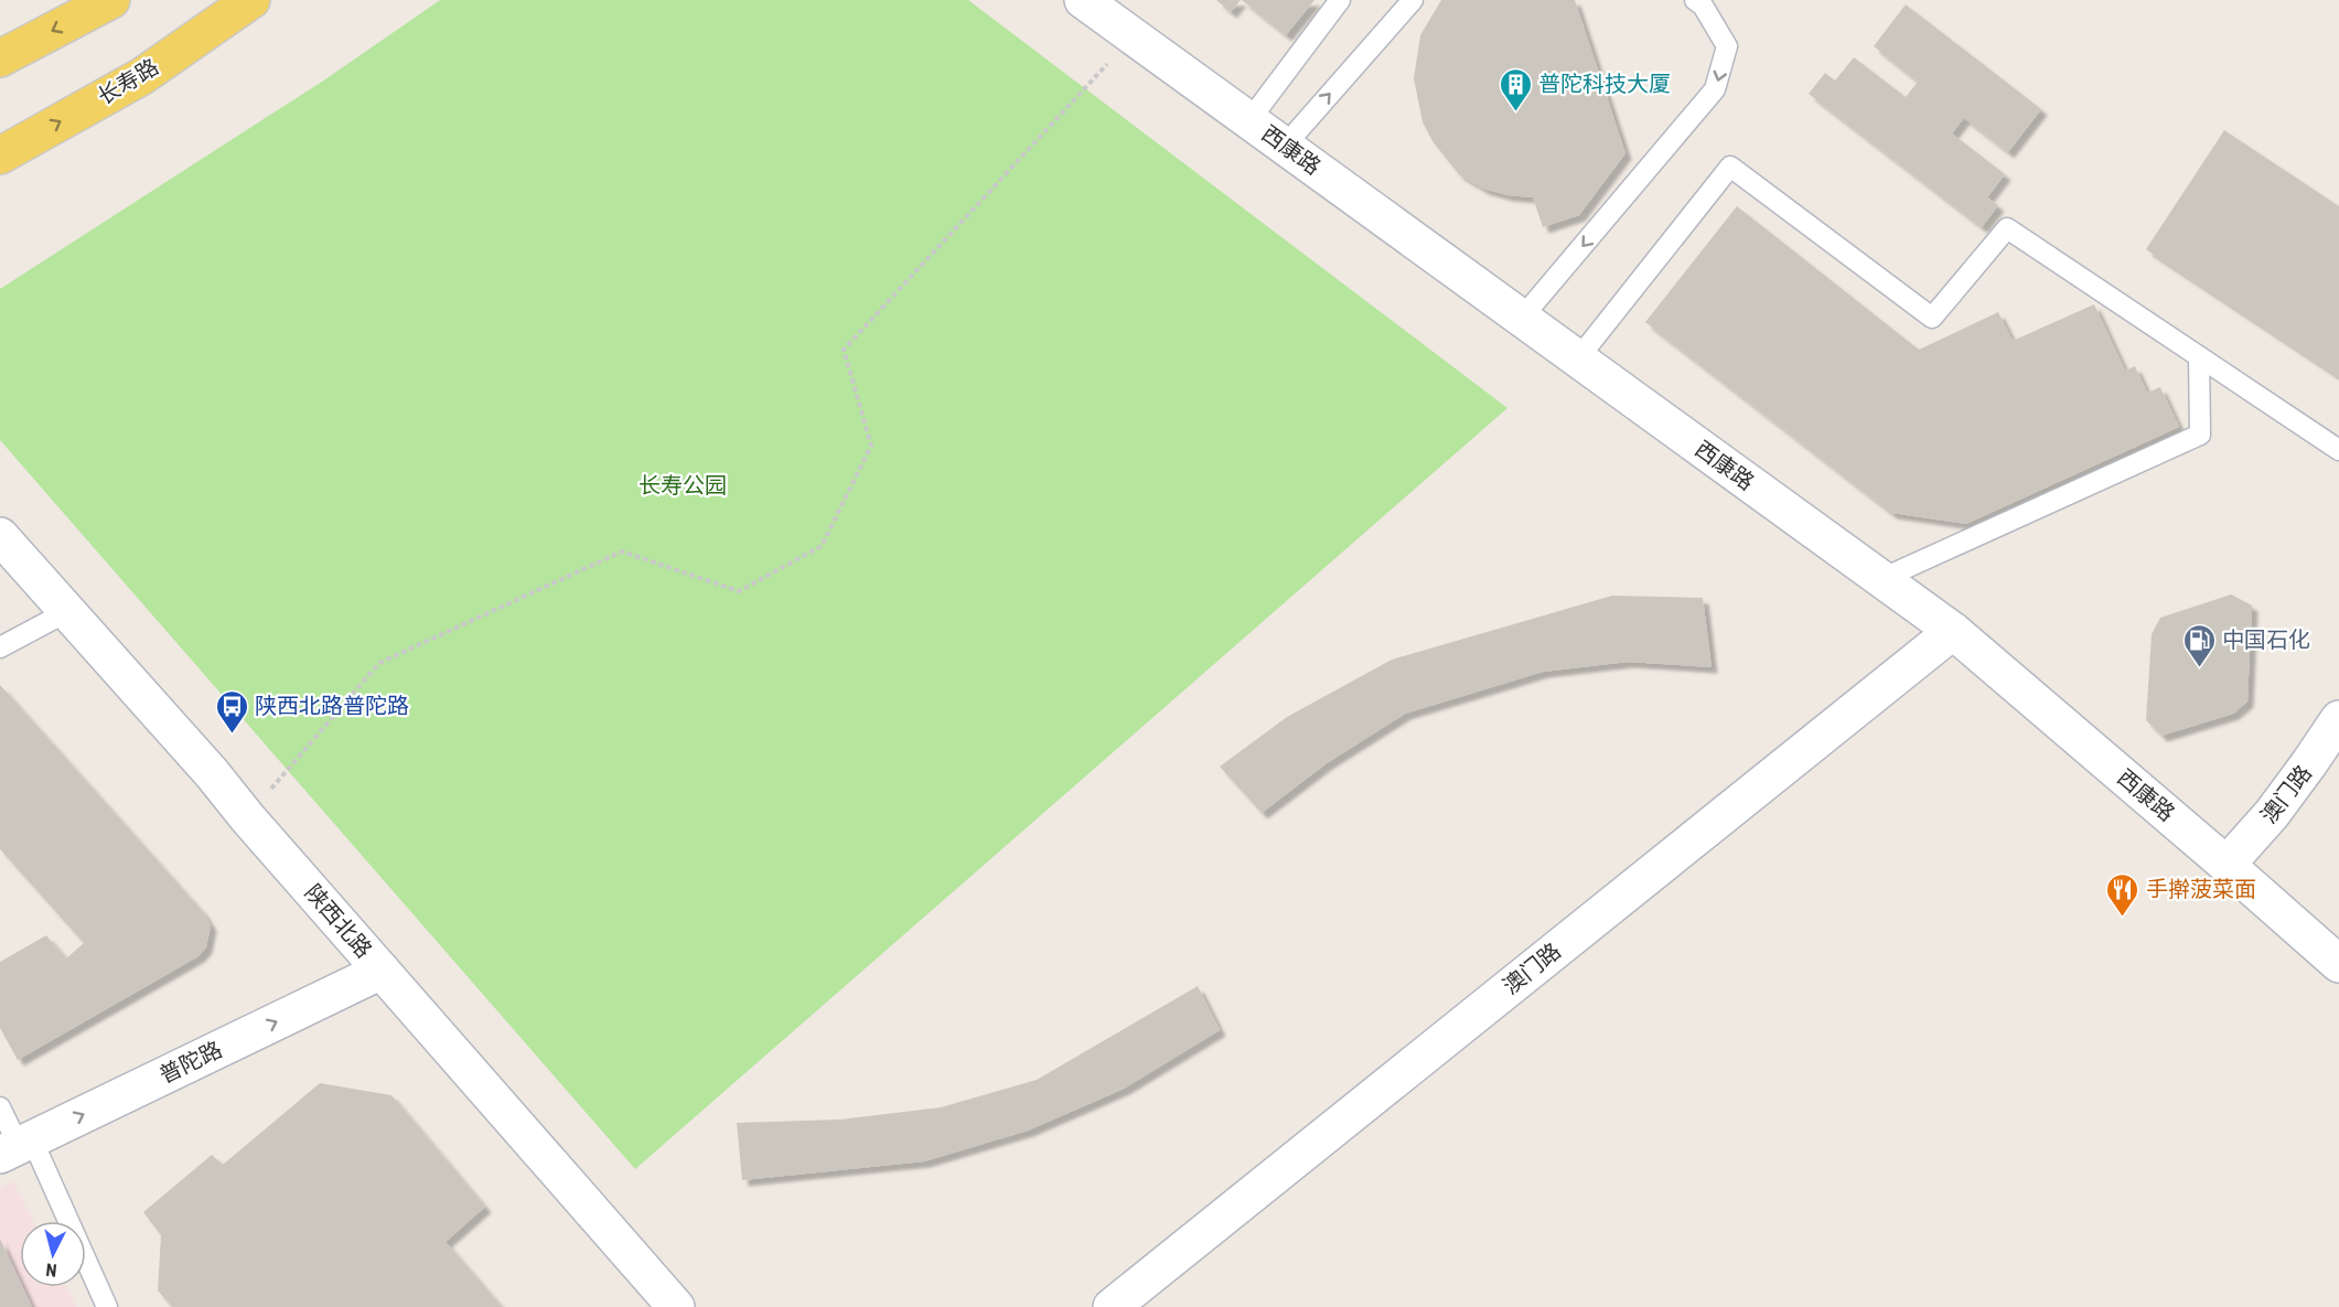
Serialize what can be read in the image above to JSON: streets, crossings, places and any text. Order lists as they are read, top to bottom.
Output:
{
  "streets": {
    "main road": ["长寿路"],
    "street": [
      "西康路",
      "澳门路",
      "陕西北路",
      "普陀路"
    ]
  },
  "crossings": [
    ["西康路", "澳门路"],
    ["陕西北路", "普陀路"]
  ],
  "one_way": ["普陀路"],
  "parks": ["长寿公园"],
  "places": {
    "building": ["普陀科技大厦"],
    "fuel station": ["中国石化"],
    "bus stop": ["陕西北路普陀路"],
    "restaurant": ["手擀菠菜面"]
  },
  "north": "bottom"
}
